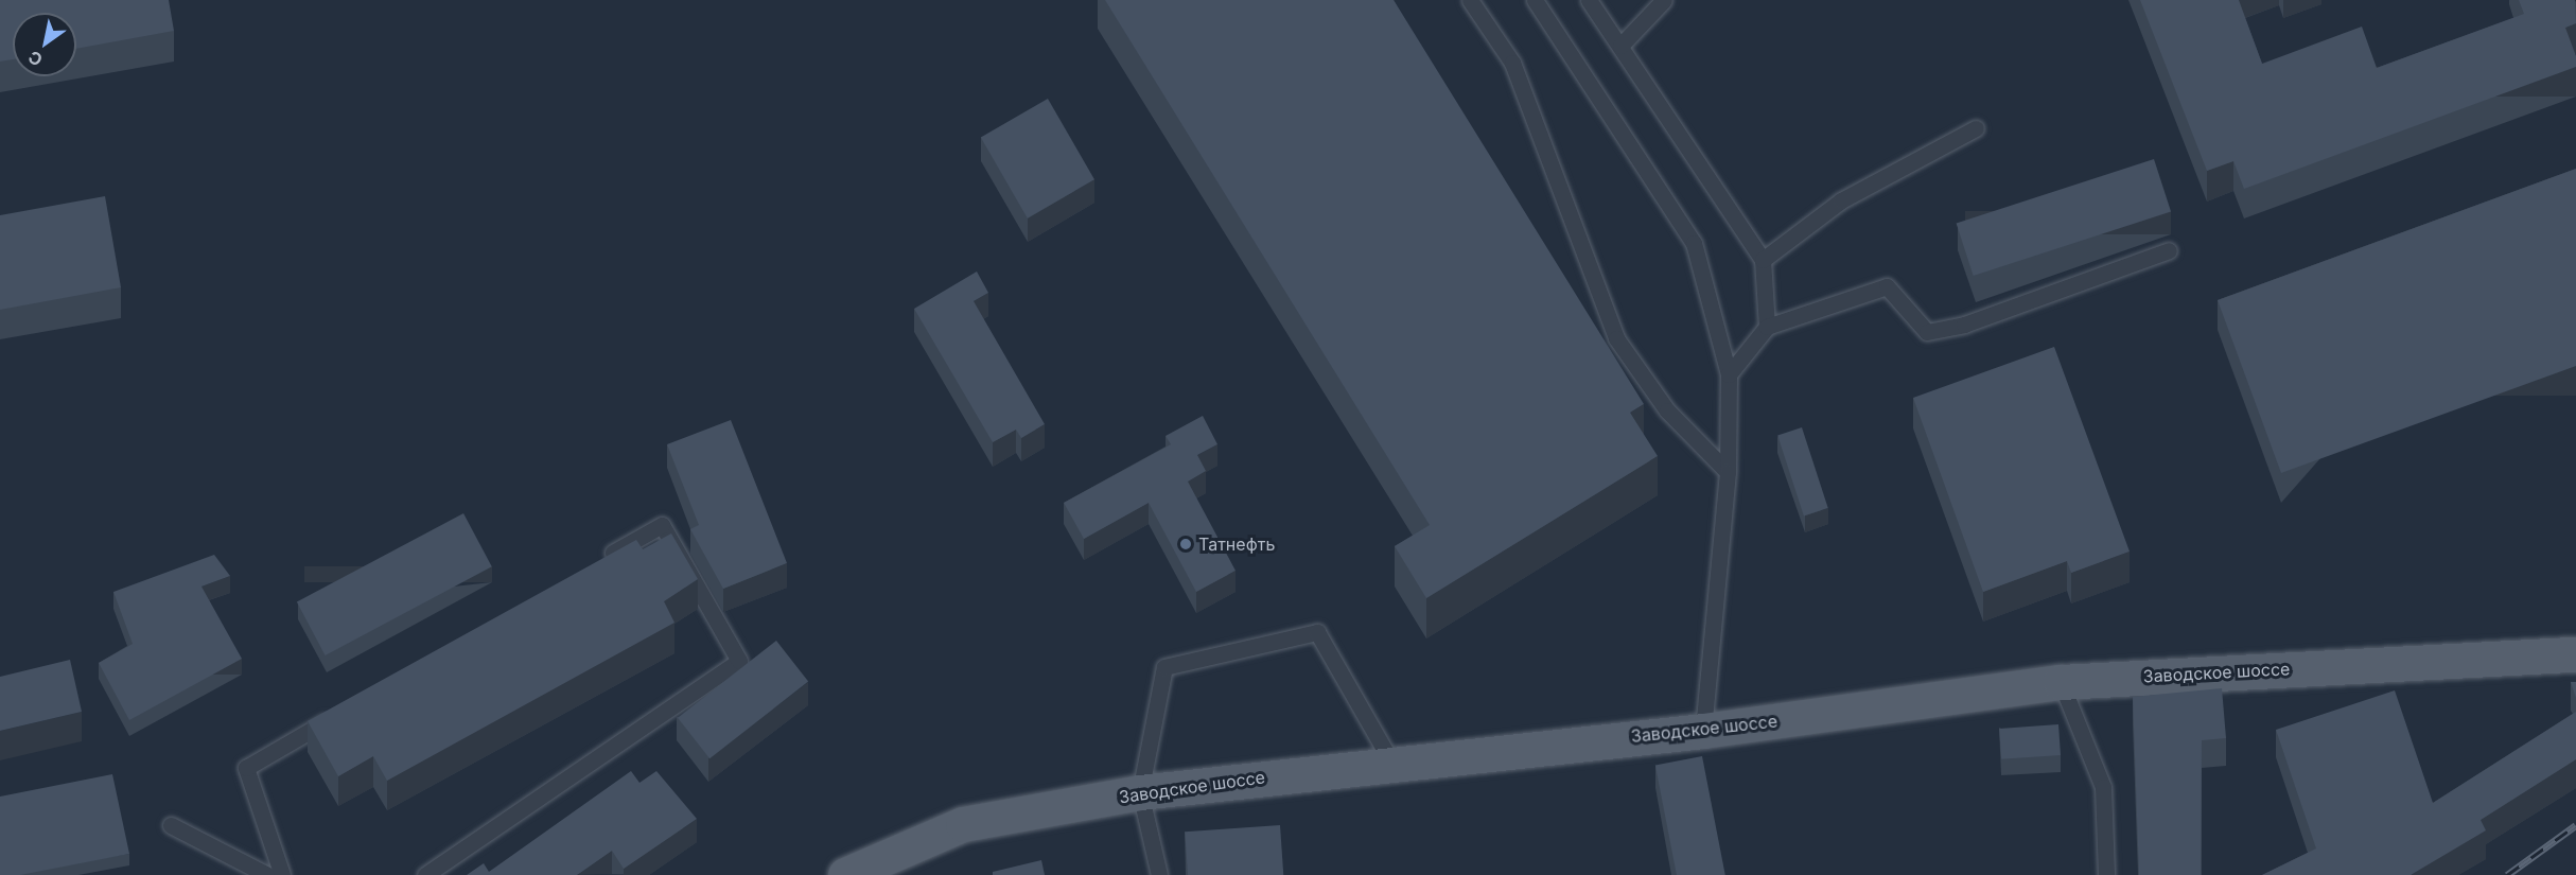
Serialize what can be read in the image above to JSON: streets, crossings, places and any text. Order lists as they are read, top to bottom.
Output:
{
  "streets": {
    "main road": ["Заводское шоссе"]
  },
  "places": ["Татнефть"],
  "north": "bottom left"
}
